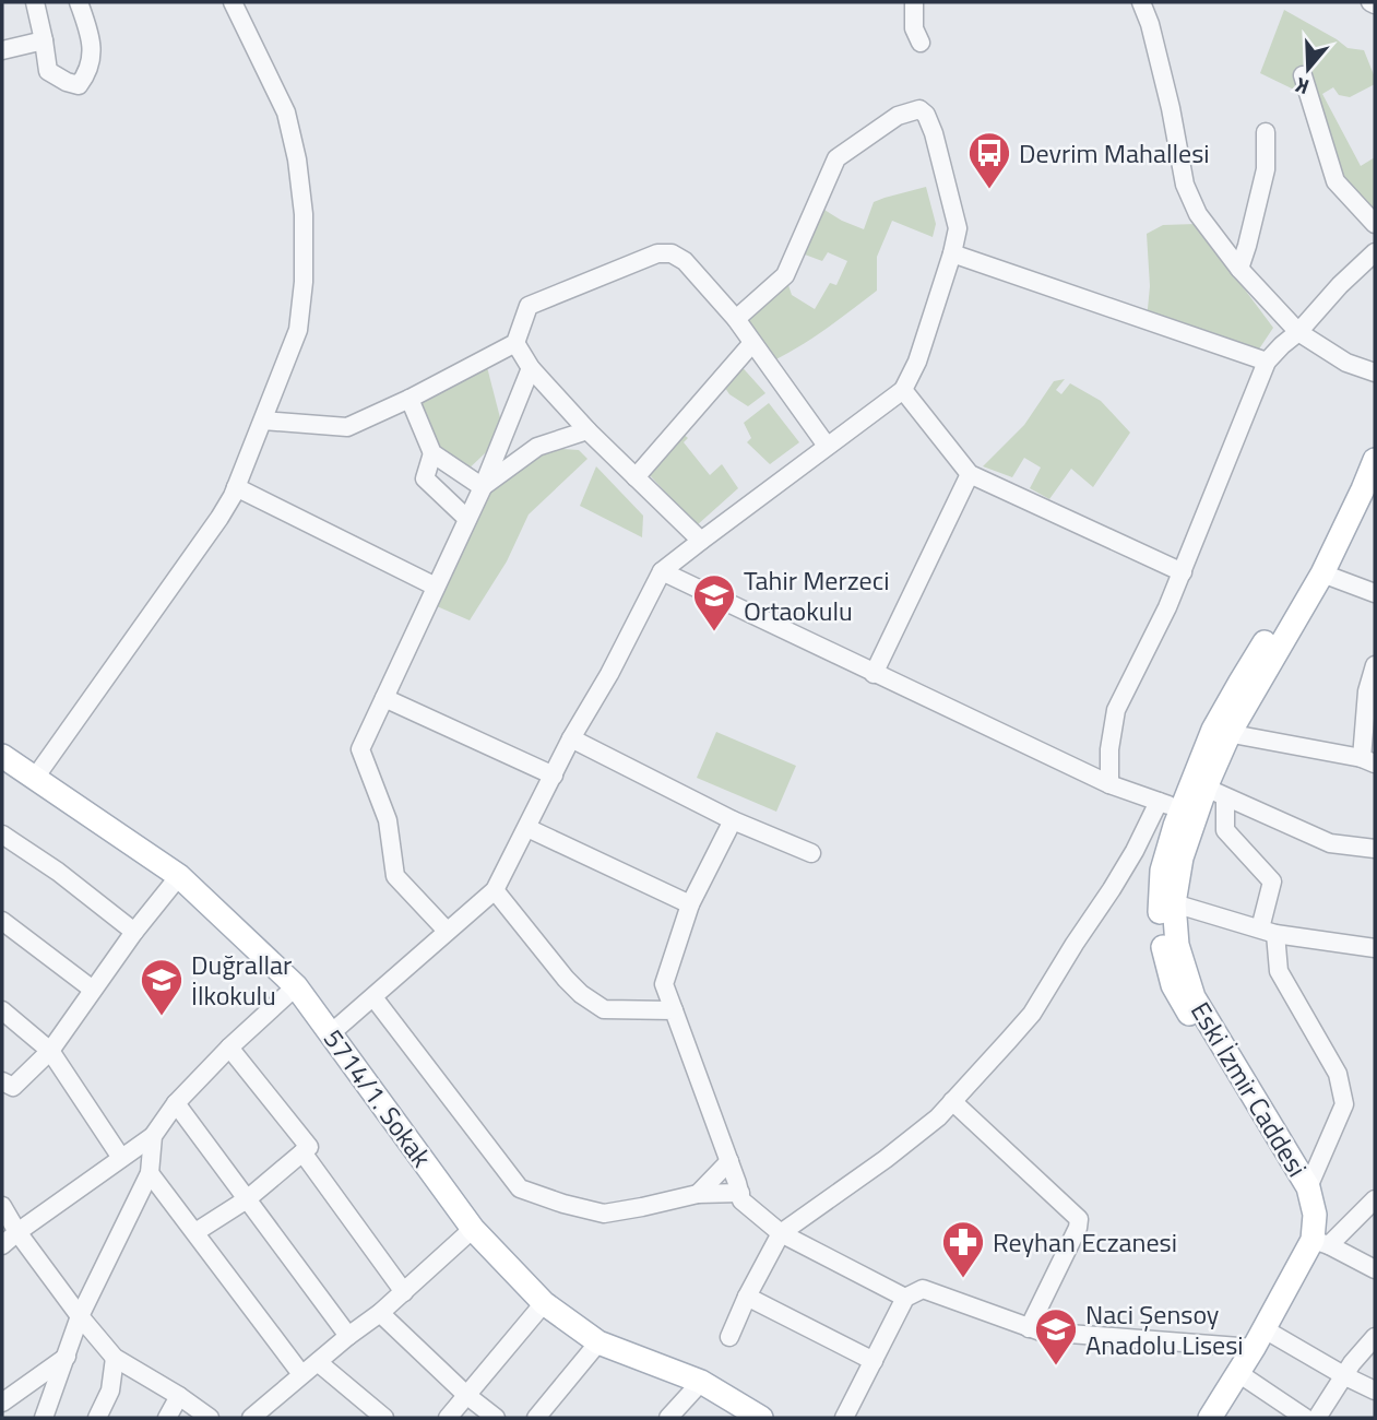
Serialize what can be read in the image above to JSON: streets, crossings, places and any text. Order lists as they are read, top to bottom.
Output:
{
  "streets": {
    "main road": ["Eski İzmir Caddesi", "5714/1. Sokak"]
  },
  "places": {
    "bus stop": ["Devrim Mahallesi"],
    "school or university": ["Tahir Merzeci Ortaokulu", "Duğrallar İlkokulu", "Naci Şensoy Anadolu Lisesi"],
    "pharmacy": ["Reyhan Eczanesi"]
  },
  "north": "bottom"
}
